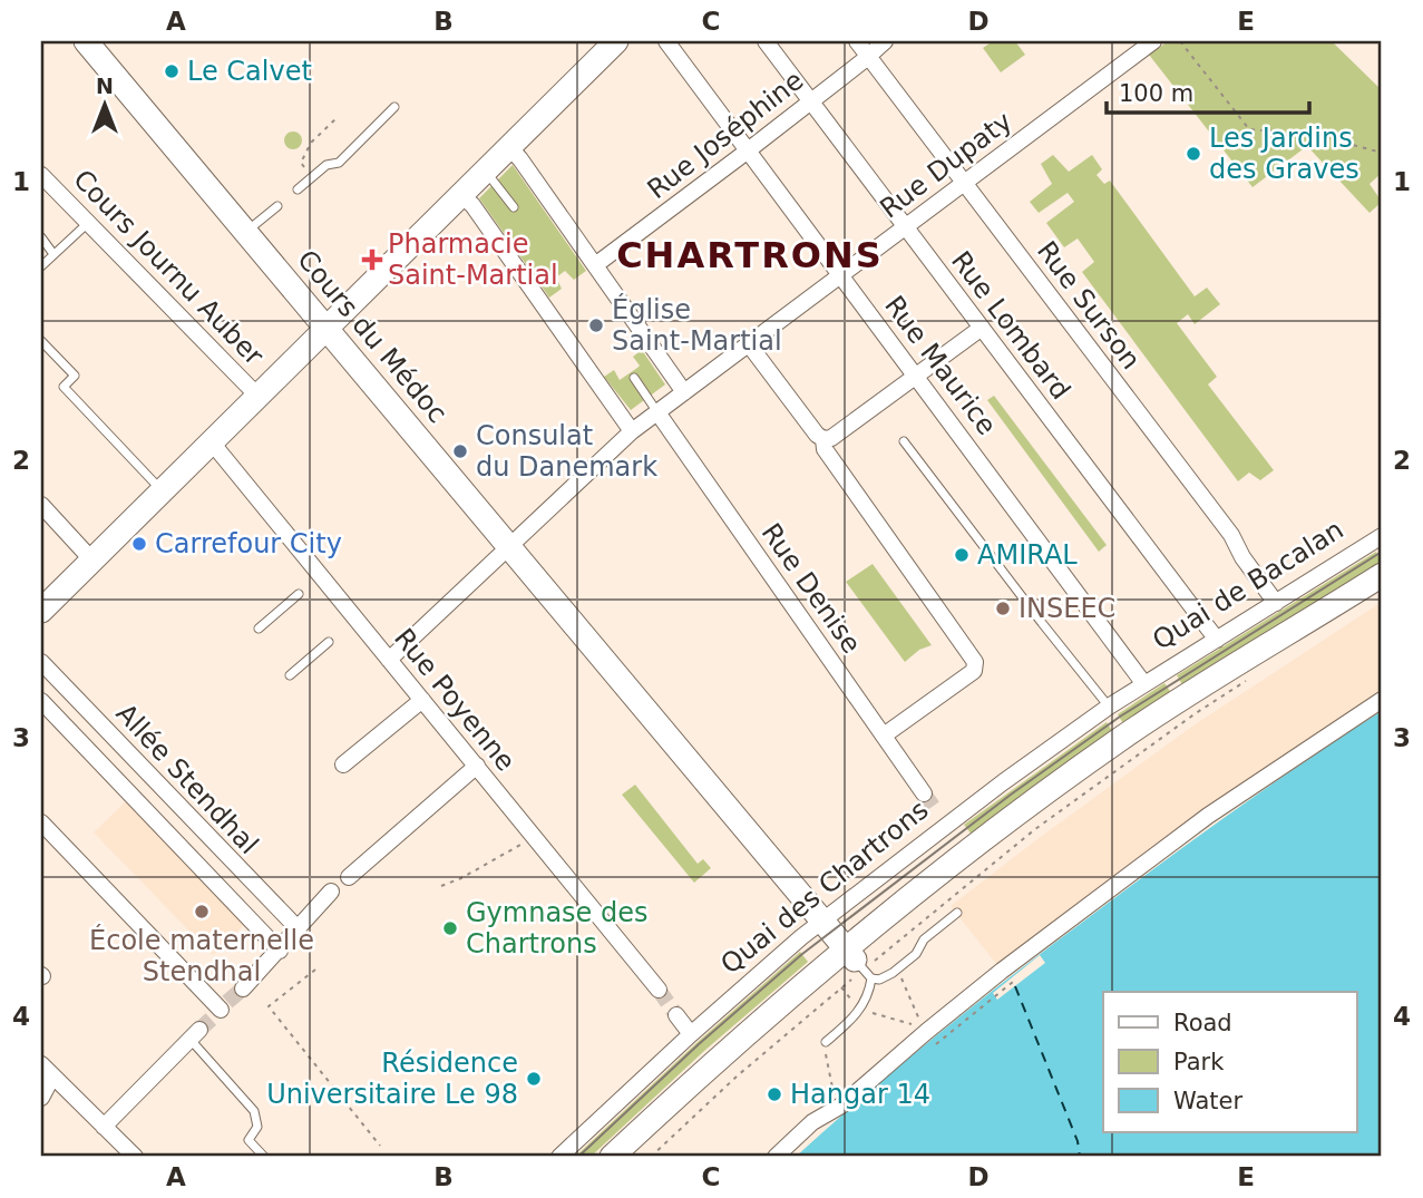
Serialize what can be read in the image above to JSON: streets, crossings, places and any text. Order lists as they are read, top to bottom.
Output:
{
  "streets": {
    "main road": ["Cours du Médoc"],
    "street": [
      "Rue Joséphine",
      "Rue Dupaty",
      "Cours Journu Auber",
      "Rue Surson",
      "Rue Lombard",
      "Rue Maurice",
      "Quai de Bacalan",
      "Rue Denise",
      "Rue Poyenne",
      "Allée Stendhal",
      "Quai des Chartrons"
    ]
  },
  "crossings": [
    ["Rue Joséphine", "Rue Surson"],
    ["Rue Joséphine", "Rue Lombard"],
    ["Rue Joséphine", "Rue Maurice"],
    ["Rue Dupaty", "Rue Surson"],
    ["Rue Dupaty", "Rue Lombard"],
    ["Rue Dupaty", "Cours du Médoc"],
    ["Rue Dupaty", "Rue Maurice"],
    ["Rue Dupaty", "Rue Denise"],
    ["Rue Dupaty", "Rue Poyenne"],
    ["Rue Surson", "Quai de Bacalan"],
    ["Rue Lombard", "Quai de Bacalan"],
    ["Cours du Médoc", "Quai des Chartrons"],
    ["Rue Maurice", "Quai de Bacalan"],
    ["Rue Maurice", "Quai des Chartrons"],
    ["Quai de Bacalan", "Quai des Chartrons"]
  ],
  "districts": ["CHARTRONS"],
  "places": {
    "other": [
      "Le Calvet",
      "Les Jardins des Graves",
      "Église Saint-Martial",
      "Consulat du Danemark",
      "Carrefour City",
      "AMIRAL",
      "INSEEC",
      "École maternelle Stendhal",
      "Gymnase des Chartrons",
      "Résidence Universitaire Le 98",
      "Hangar 14"
    ],
    "health": ["Pharmacie Saint-Martial"]
  },
  "legend": ["Road", "Park", "Water"],
  "scale_bar": "100 m",
  "north": "top",
  "grid": {
    "columns": [
      "A",
      "B",
      "C",
      "D",
      "E"
    ],
    "rows": [
      "1",
      "2",
      "3",
      "4"
    ]
  }
}
